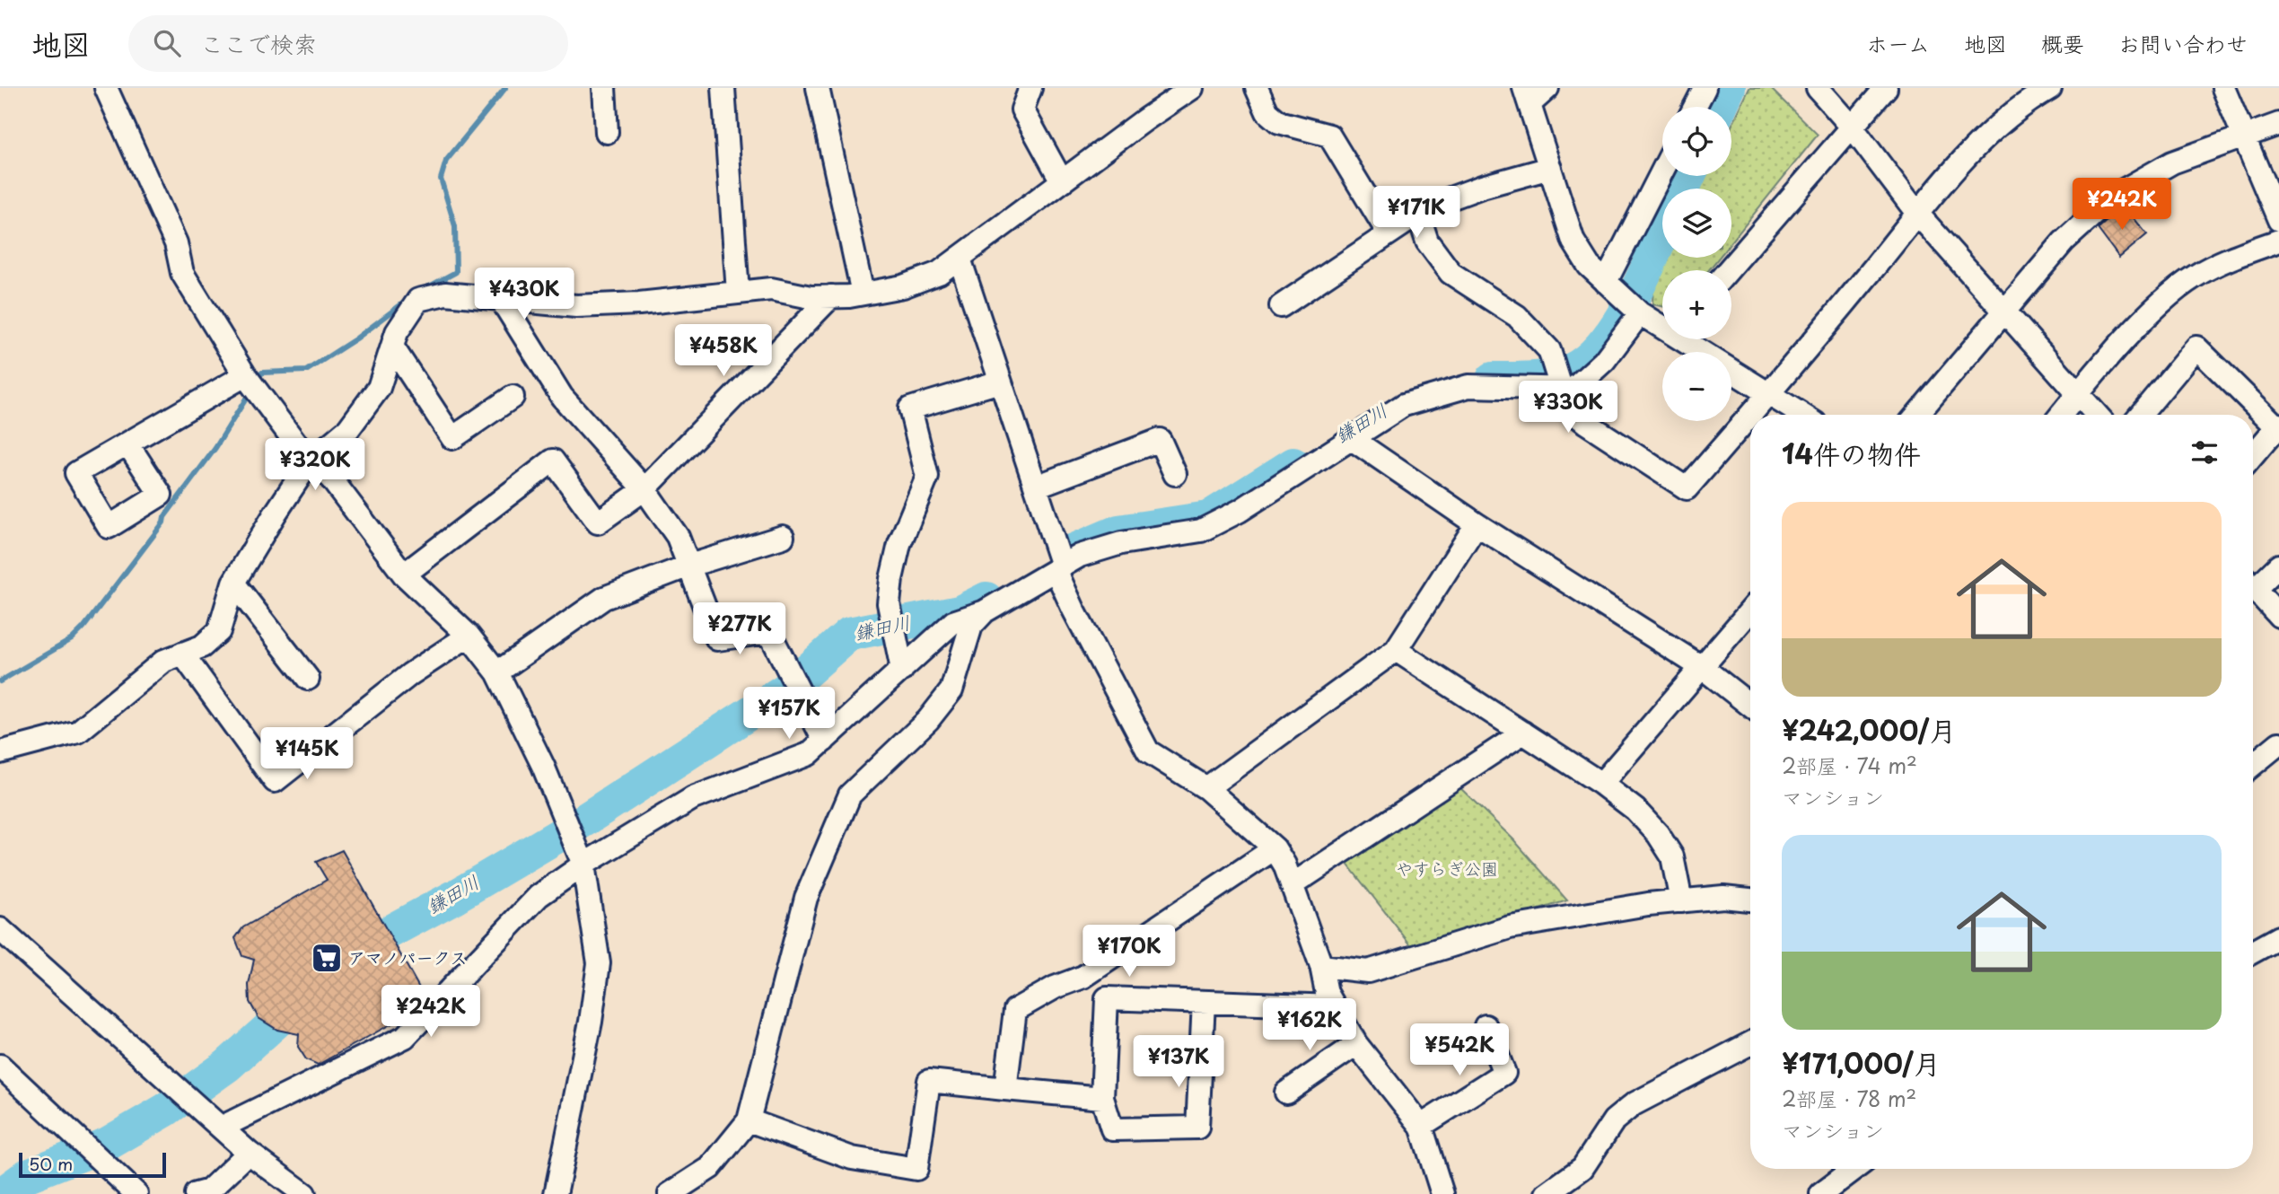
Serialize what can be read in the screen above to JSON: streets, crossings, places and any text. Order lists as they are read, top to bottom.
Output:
{
  "water": ["鎌田川"],
  "parks": ["やすらぎ公園"],
  "places": {
    "supermarket": ["アマノパークス"]
  },
  "scale_bar": "50 m",
  "page": {
    "header": "地図",
    "search": "ここで検索",
    "nav": [
      "ホーム",
      "地図",
      "概要",
      "お問い合わせ"
    ],
    "map_buttons": ["+", "−"],
    "price": [
      "¥242K",
      "¥171K",
      "¥430K",
      "¥458K",
      "¥330K",
      "¥320K",
      "¥277K",
      "¥157K",
      "¥145K",
      "¥170K",
      "¥242K",
      "¥162K",
      "¥542K",
      "¥137K"
    ],
    "heading": "14件の物件",
    "list": [
      {
        "name": "¥242,000/月",
        "note": "2部屋 · 74 m² · マンション"
      },
      {
        "name": "¥171,000/月",
        "note": "2部屋 · 78 m² · マンション"
      }
    ],
    "scale": "50 m"
  }
}
